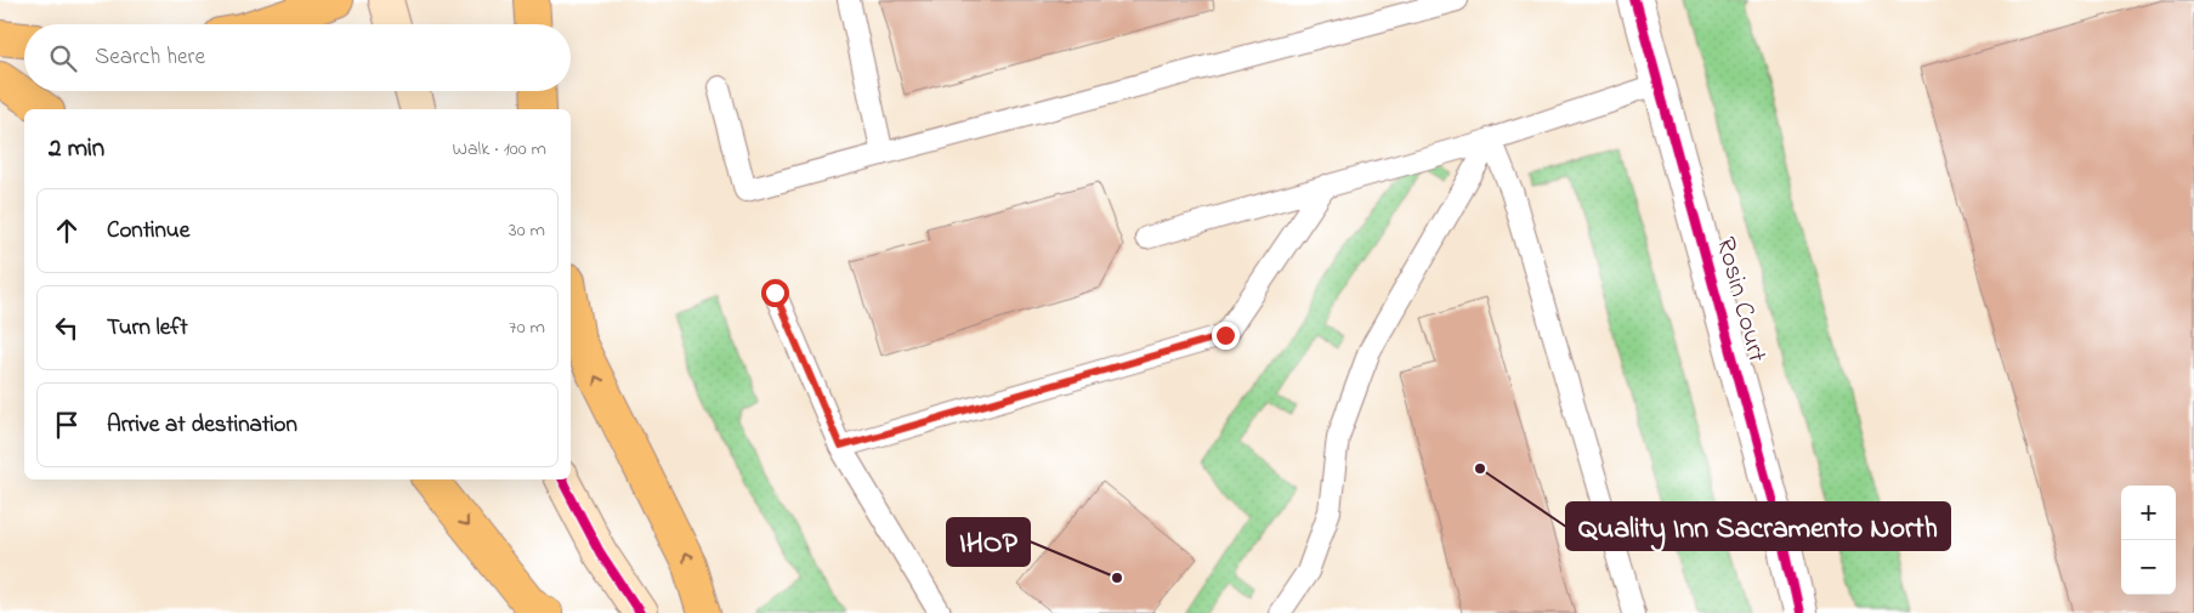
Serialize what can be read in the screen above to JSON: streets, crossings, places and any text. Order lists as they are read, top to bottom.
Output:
{
  "streets": {
    "street": ["Rosin Court"]
  },
  "places": ["Quality Inn Sacramento North", "IHOP"],
  "page": {
    "search": "Search here",
    "heading": ["2 min", "Walk · 100 m"],
    "list": [
      ["Continue", "30 m"],
      ["Turn left", "70 m"],
      "Arrive at destination"
    ],
    "map_buttons": ["+", "−"]
  }
}
